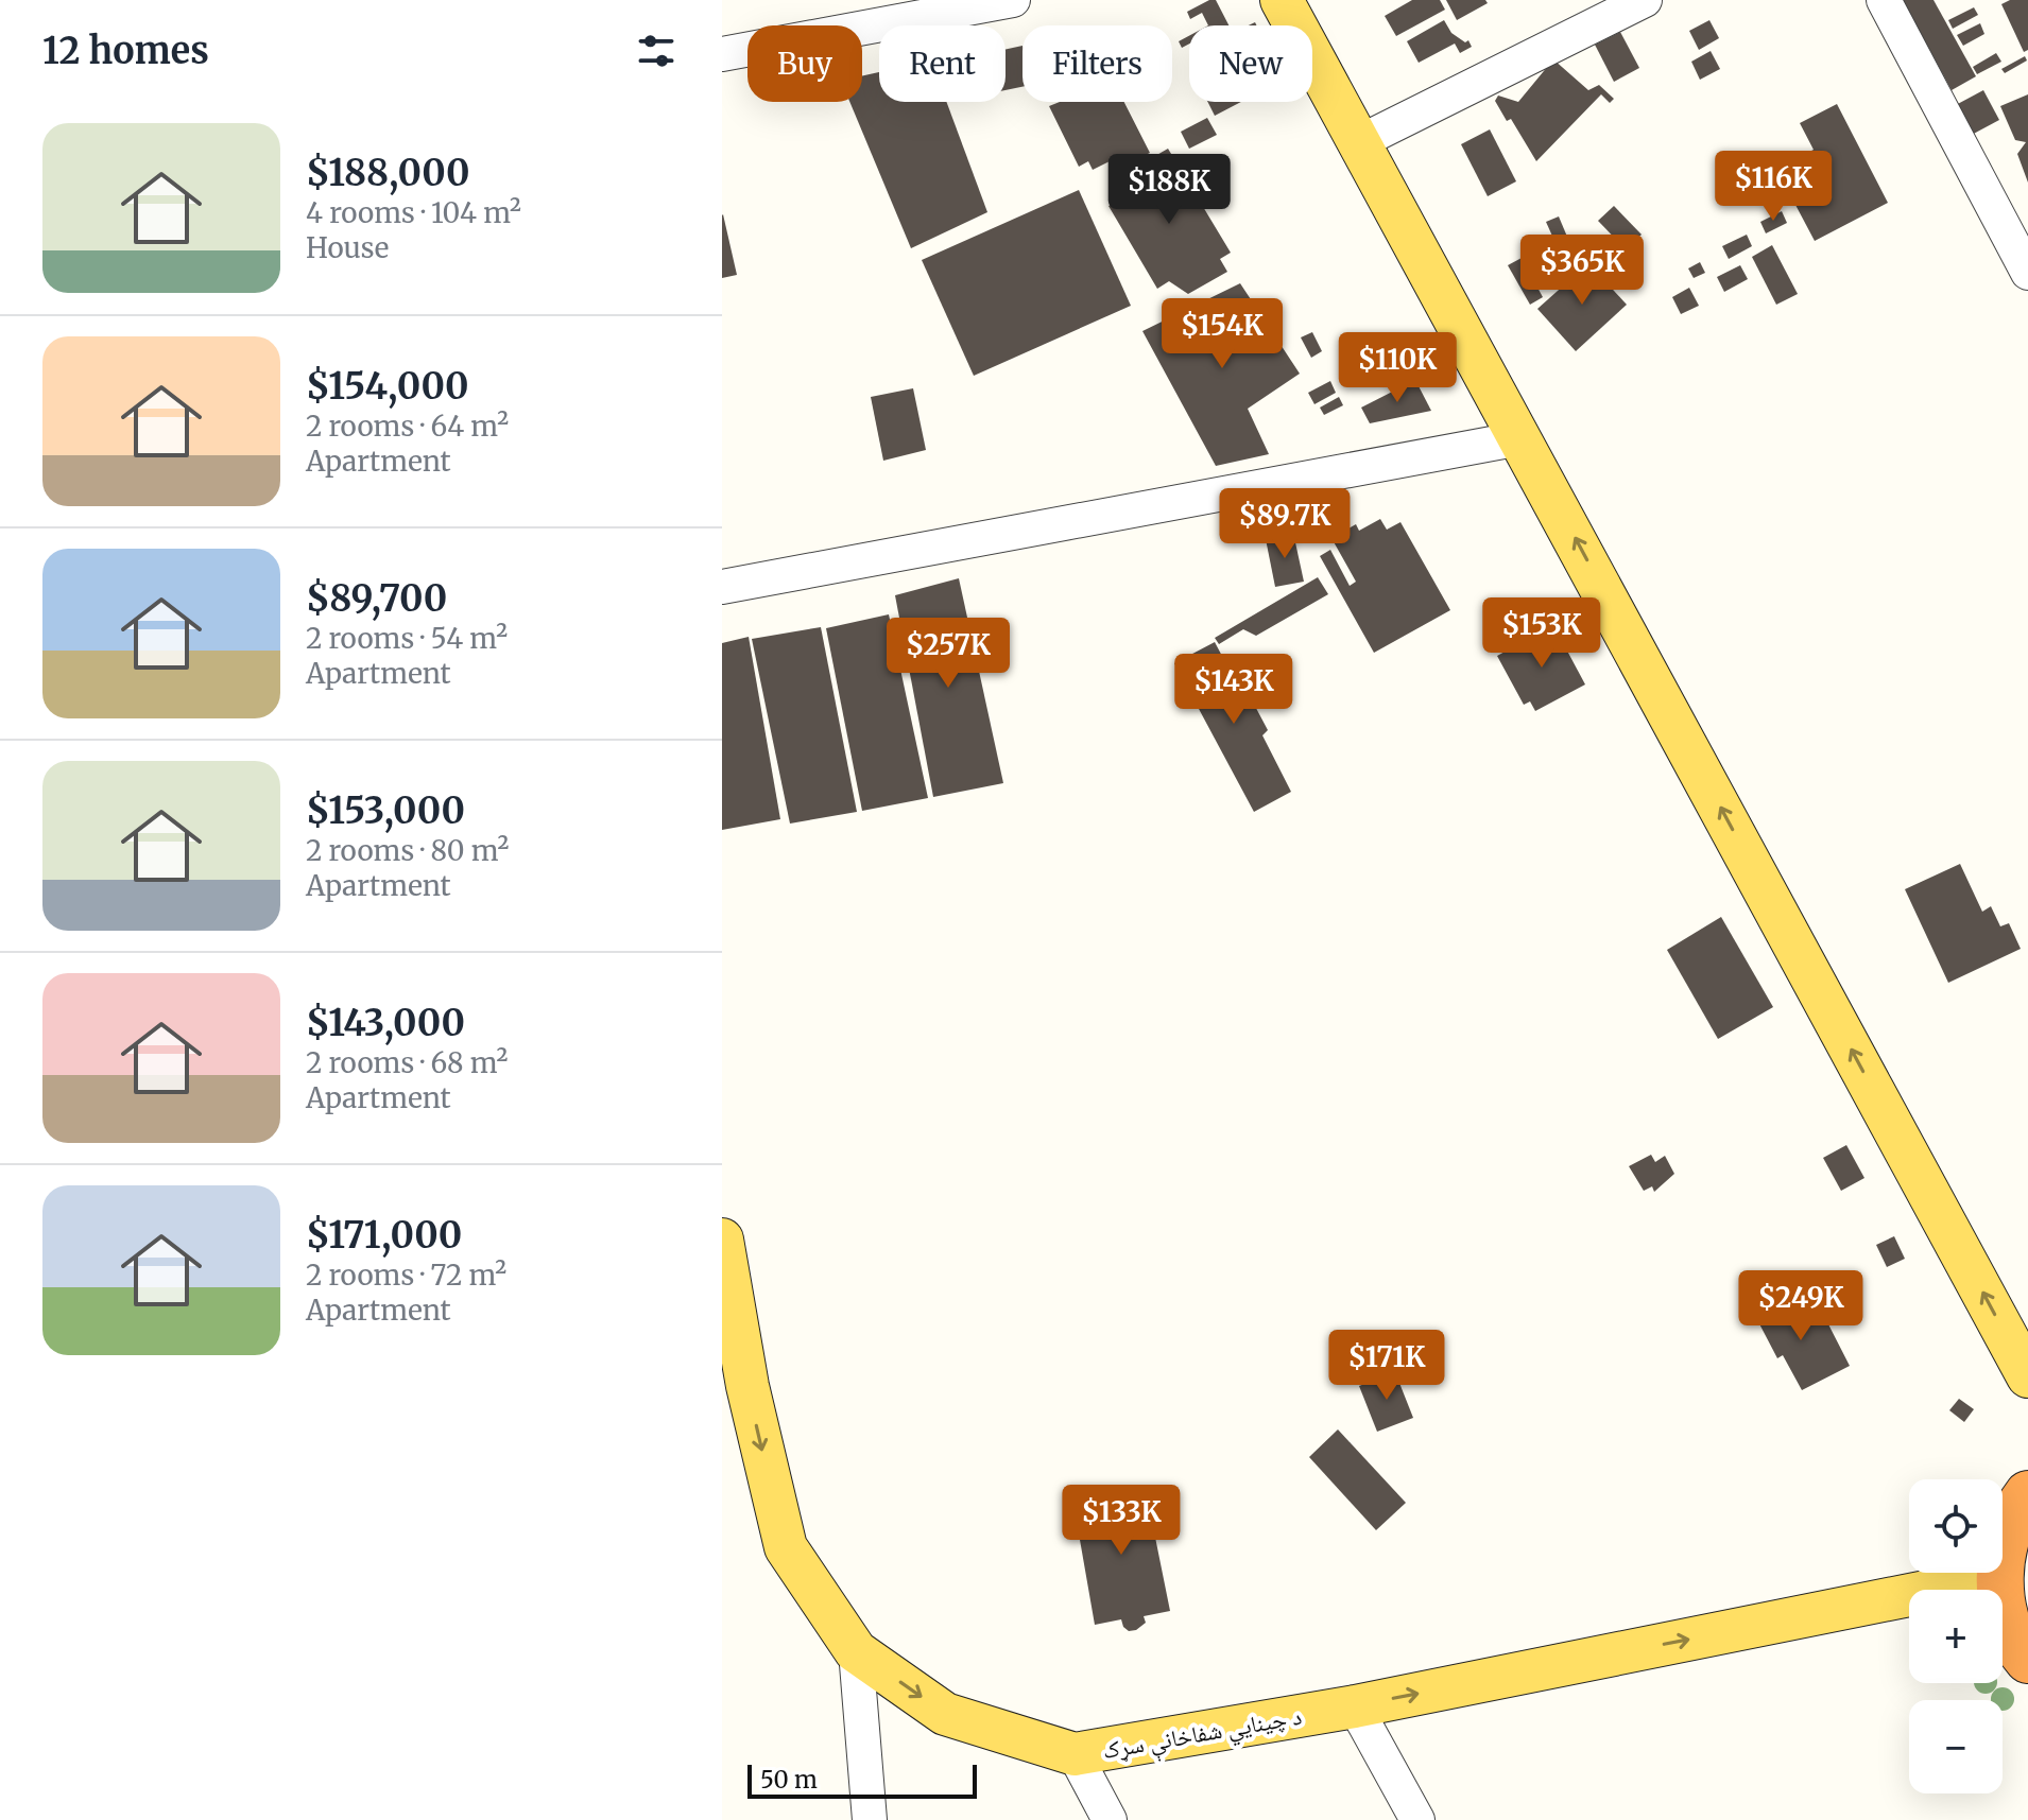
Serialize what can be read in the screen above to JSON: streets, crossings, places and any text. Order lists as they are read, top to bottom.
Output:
{
  "streets": {
    "main road": ["د چينايي شفاخانې سړک"]
  },
  "one_way": ["د چينايي شفاخانې سړک"],
  "scale_bar": "50 m",
  "page": {
    "heading": "12 homes",
    "chip": [
      "Buy",
      "Rent",
      "Filters",
      "New"
    ],
    "list": [
      {
        "name": "$188,000",
        "note": "4 rooms · 104 m² · House"
      },
      {
        "name": "$154,000",
        "note": "2 rooms · 64 m² · Apartment"
      },
      {
        "name": "$89,700",
        "note": "2 rooms · 54 m² · Apartment"
      },
      {
        "name": "$153,000",
        "note": "2 rooms · 80 m² · Apartment"
      },
      {
        "name": "$143,000",
        "note": "2 rooms · 68 m² · Apartment"
      },
      {
        "name": "$171,000",
        "note": "2 rooms · 72 m² · Apartment"
      }
    ],
    "price": [
      "$116K",
      "$188K",
      "$365K",
      "$154K",
      "$110K",
      "$89.7K",
      "$153K",
      "$257K",
      "$143K",
      "$249K",
      "$171K",
      "$133K"
    ],
    "map_buttons": ["+", "−"],
    "scale": "50 m"
  }
}
